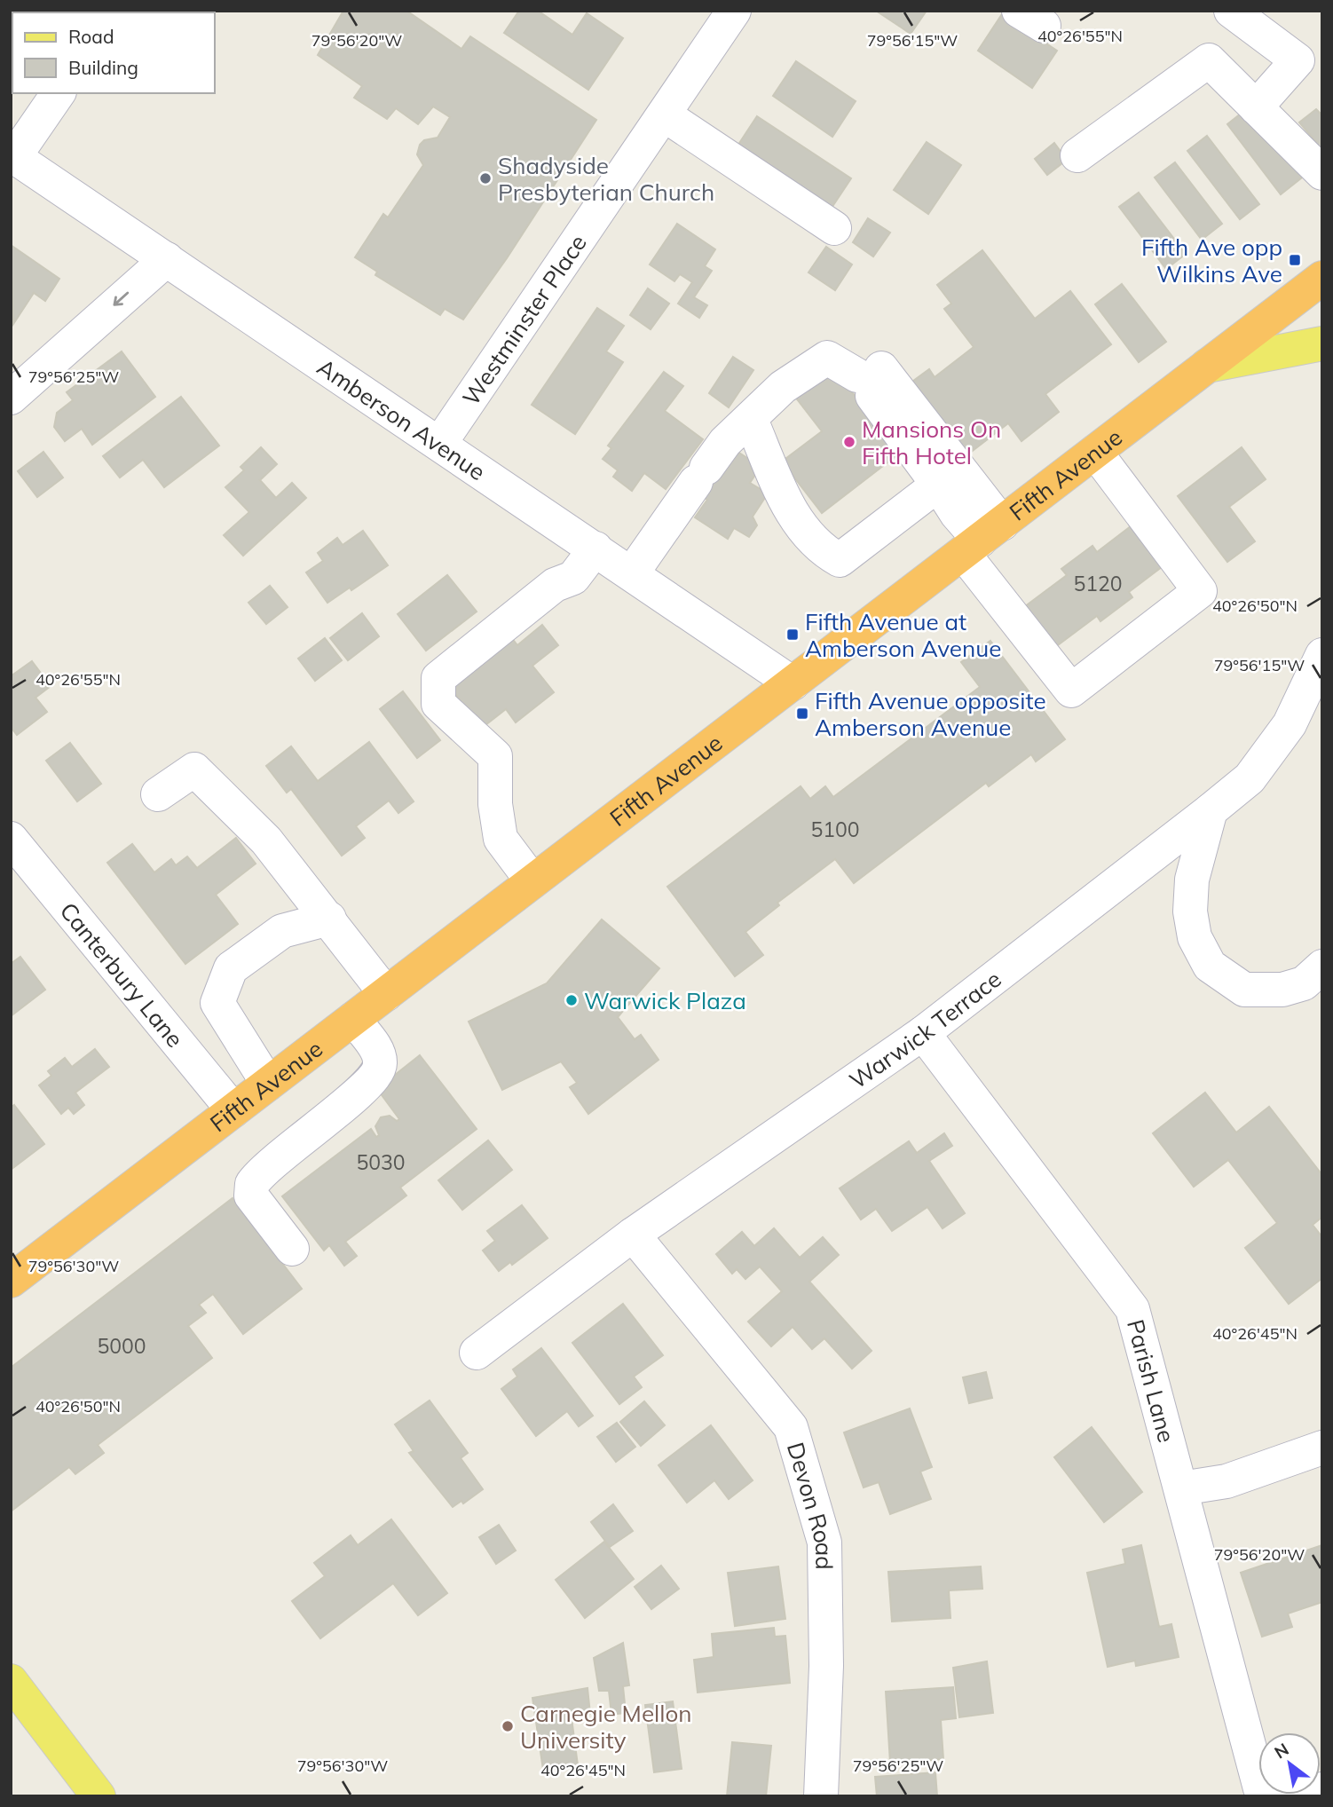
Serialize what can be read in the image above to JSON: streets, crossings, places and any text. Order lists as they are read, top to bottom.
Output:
{
  "streets": {
    "highway": ["Fifth Avenue"],
    "street": [
      "Westminster Place",
      "Amberson Avenue",
      "Canterbury Lane",
      "Warwick Terrace",
      "Parish Lane",
      "Devon Road"
    ]
  },
  "crossings": [
    ["Westminster Place", "Amberson Avenue"],
    ["Amberson Avenue", "Fifth Avenue"],
    ["Fifth Avenue", "Canterbury Lane"],
    ["Warwick Terrace", "Parish Lane"],
    ["Warwick Terrace", "Devon Road"]
  ],
  "places": {
    "other": [
      "Shadyside Presbyterian Church",
      "Mansions On Fifth Hotel",
      "Warwick Plaza",
      "Carnegie Mellon University"
    ],
    "transit": ["Fifth Ave opp Wilkins Ave", "Fifth Avenue at Amberson Avenue", "Fifth Avenue opposite Amberson Avenue"]
  },
  "house_numbers": [
    "5120",
    "5100",
    "5030",
    "5000"
  ],
  "legend": ["Road", "Building"],
  "north": "top left",
  "coordinates": [
    "40°26'55\"N",
    "79°56'20\"W",
    "79°56'15\"W",
    "79°56'25\"W",
    "40°26'50\"N",
    "79°56'30\"W",
    "40°26'45\"N"
  ]
}
